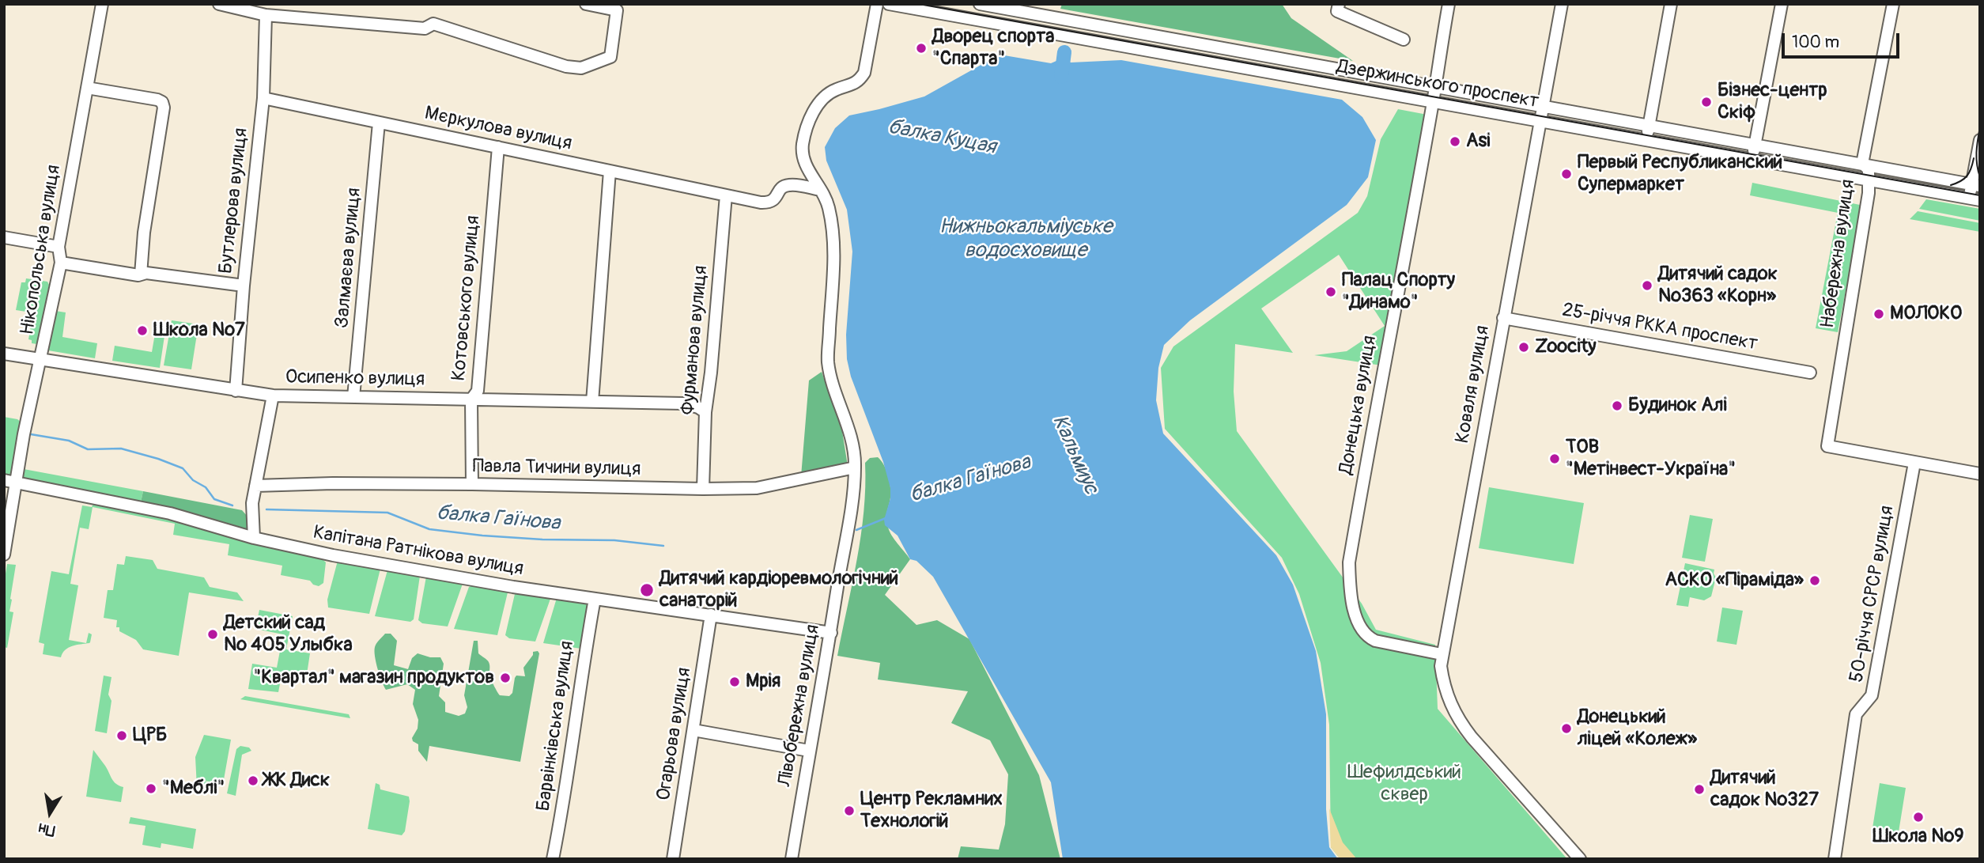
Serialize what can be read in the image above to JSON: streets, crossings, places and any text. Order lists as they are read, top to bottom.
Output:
{
  "streets": {
    "street": [
      "Дзержинського проспект",
      "Мєркулова вулиця",
      "Бутлерова вулиця",
      "Нікопольська вулиця",
      "Набережна вулиця",
      "Залмаєва вулиця",
      "Котовського вулиця",
      "25-річчя РККА проспект",
      "Фурманова вулиця",
      "Осипенко вулиця",
      "Коваля вулиця",
      "Донецька вулиця",
      "Павла Тичини вулиця",
      "Капітана Ратнікова вулиця",
      "50-річчя СРСР вулиця",
      "Лівобережна вулиця",
      "Барвінківська вулиця",
      "Огарьова вулиця"
    ]
  },
  "crossings": [
    ["Дзержинського проспект", "Набережна вулиця"],
    ["Дзержинського проспект", "Коваля вулиця"],
    ["Дзержинського проспект", "Донецька вулиця"],
    ["Мєркулова вулиця", "Бутлерова вулиця"],
    ["Мєркулова вулиця", "Залмаєва вулиця"],
    ["Мєркулова вулиця", "Котовського вулиця"],
    ["Мєркулова вулиця", "Фурманова вулиця"],
    ["Мєркулова вулиця", "Лівобережна вулиця"],
    ["Бутлерова вулиця", "Осипенко вулиця"],
    ["Нікопольська вулиця", "Осипенко вулиця"],
    ["Нікопольська вулиця", "Капітана Ратнікова вулиця"],
    ["Набережна вулиця", "50-річчя СРСР вулиця"],
    ["Залмаєва вулиця", "Осипенко вулиця"],
    ["Котовського вулиця", "Осипенко вулиця"],
    ["Котовського вулиця", "Павла Тичини вулиця"],
    ["25-річчя РККА проспект", "Коваля вулиця"],
    ["Фурманова вулиця", "Осипенко вулиця"],
    ["Фурманова вулиця", "Павла Тичини вулиця"],
    ["Коваля вулиця", "Донецька вулиця"],
    ["Павла Тичини вулиця", "Лівобережна вулиця"],
    ["Капітана Ратнікова вулиця", "Лівобережна вулиця"],
    ["Капітана Ратнікова вулиця", "Барвінківська вулиця"],
    ["Капітана Ратнікова вулиця", "Огарьова вулиця"]
  ],
  "water": [
    "балка Куцая",
    "Нижньокальміуське водосховище",
    "Кальмиус",
    "балка Гаїнова"
  ],
  "parks": ["Шефилдський сквер"],
  "places": [
    "Дворец спорта \"Спарта\"",
    "Бізнес-центр Скіф",
    "Asi",
    "Первый Республиканский Супермаркет",
    "Дитячий садок №363 «Корн»",
    "Палац Спорту \"Динамо\"",
    "МОЛОКО",
    "Школа №7",
    "Zoocity",
    "Будинок Алі",
    "ТОВ \"Метінвест-Україна\"",
    "АСКО «Піраміда»",
    "Дитячий кардіоревмологічний санаторій",
    "Детский сад № 405 Улыбка",
    "\"Квартал\" магазин продуктов",
    "Мрія",
    "Донецький ліцей «Колеж»",
    "ЦРБ",
    "ЖК Диск",
    "\"Меблі\"",
    "Дитячий садок №327",
    "Центр Рекламних Технологій",
    "Школа №9"
  ],
  "scale_bar": "100 m",
  "north": "bottom"
}
